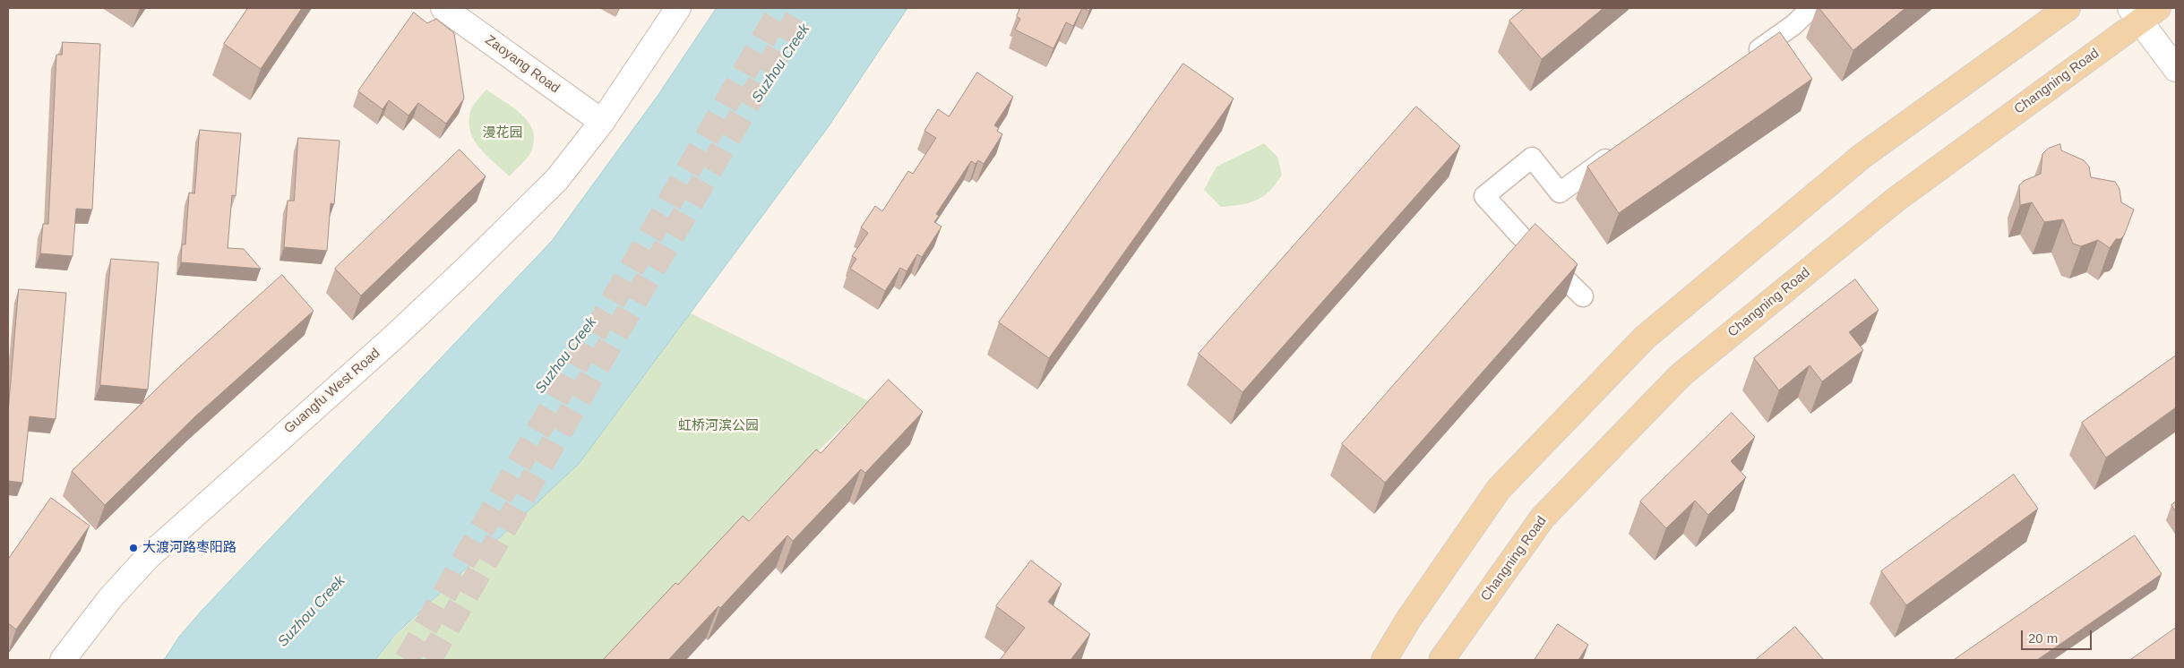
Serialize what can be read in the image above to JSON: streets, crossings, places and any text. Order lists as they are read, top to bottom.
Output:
{
  "streets": {
    "main road": ["Changning Road"],
    "street": ["Zaoyang Road", "Guangfu West Road"]
  },
  "crossings": [
    ["Zaoyang Road", "Guangfu West Road"]
  ],
  "water": ["Suzhou Creek"],
  "parks": ["漫花园", "虹桥河滨公园"],
  "places": ["大渡河路枣阳路"],
  "scale_bar": "20 m"
}
